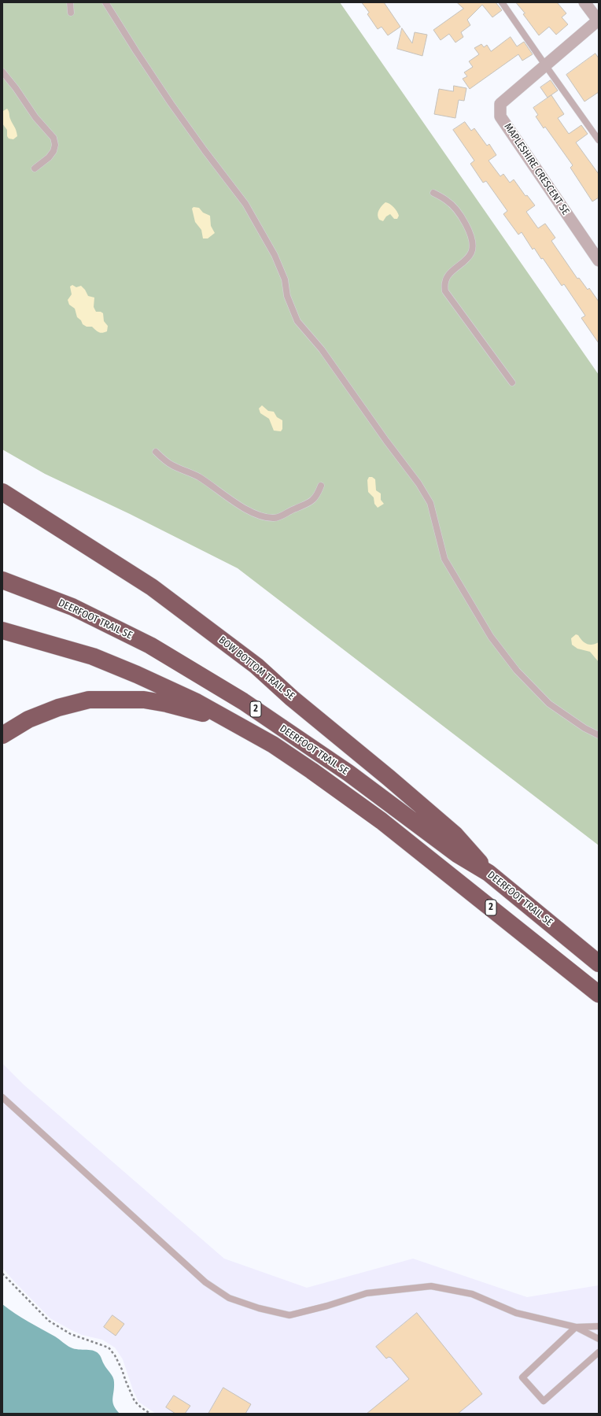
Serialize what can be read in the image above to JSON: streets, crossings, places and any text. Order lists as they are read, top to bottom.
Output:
{
  "streets": {
    "highway": ["DEERFOOT TRAIL SE", "BOW BOTTOM TRAIL SE", "2"],
    "street": ["MAPLESHIRE CRESCENT SE"]
  },
  "crossings": [
    ["DEERFOOT TRAIL SE", "BOW BOTTOM TRAIL SE"]
  ]
}
